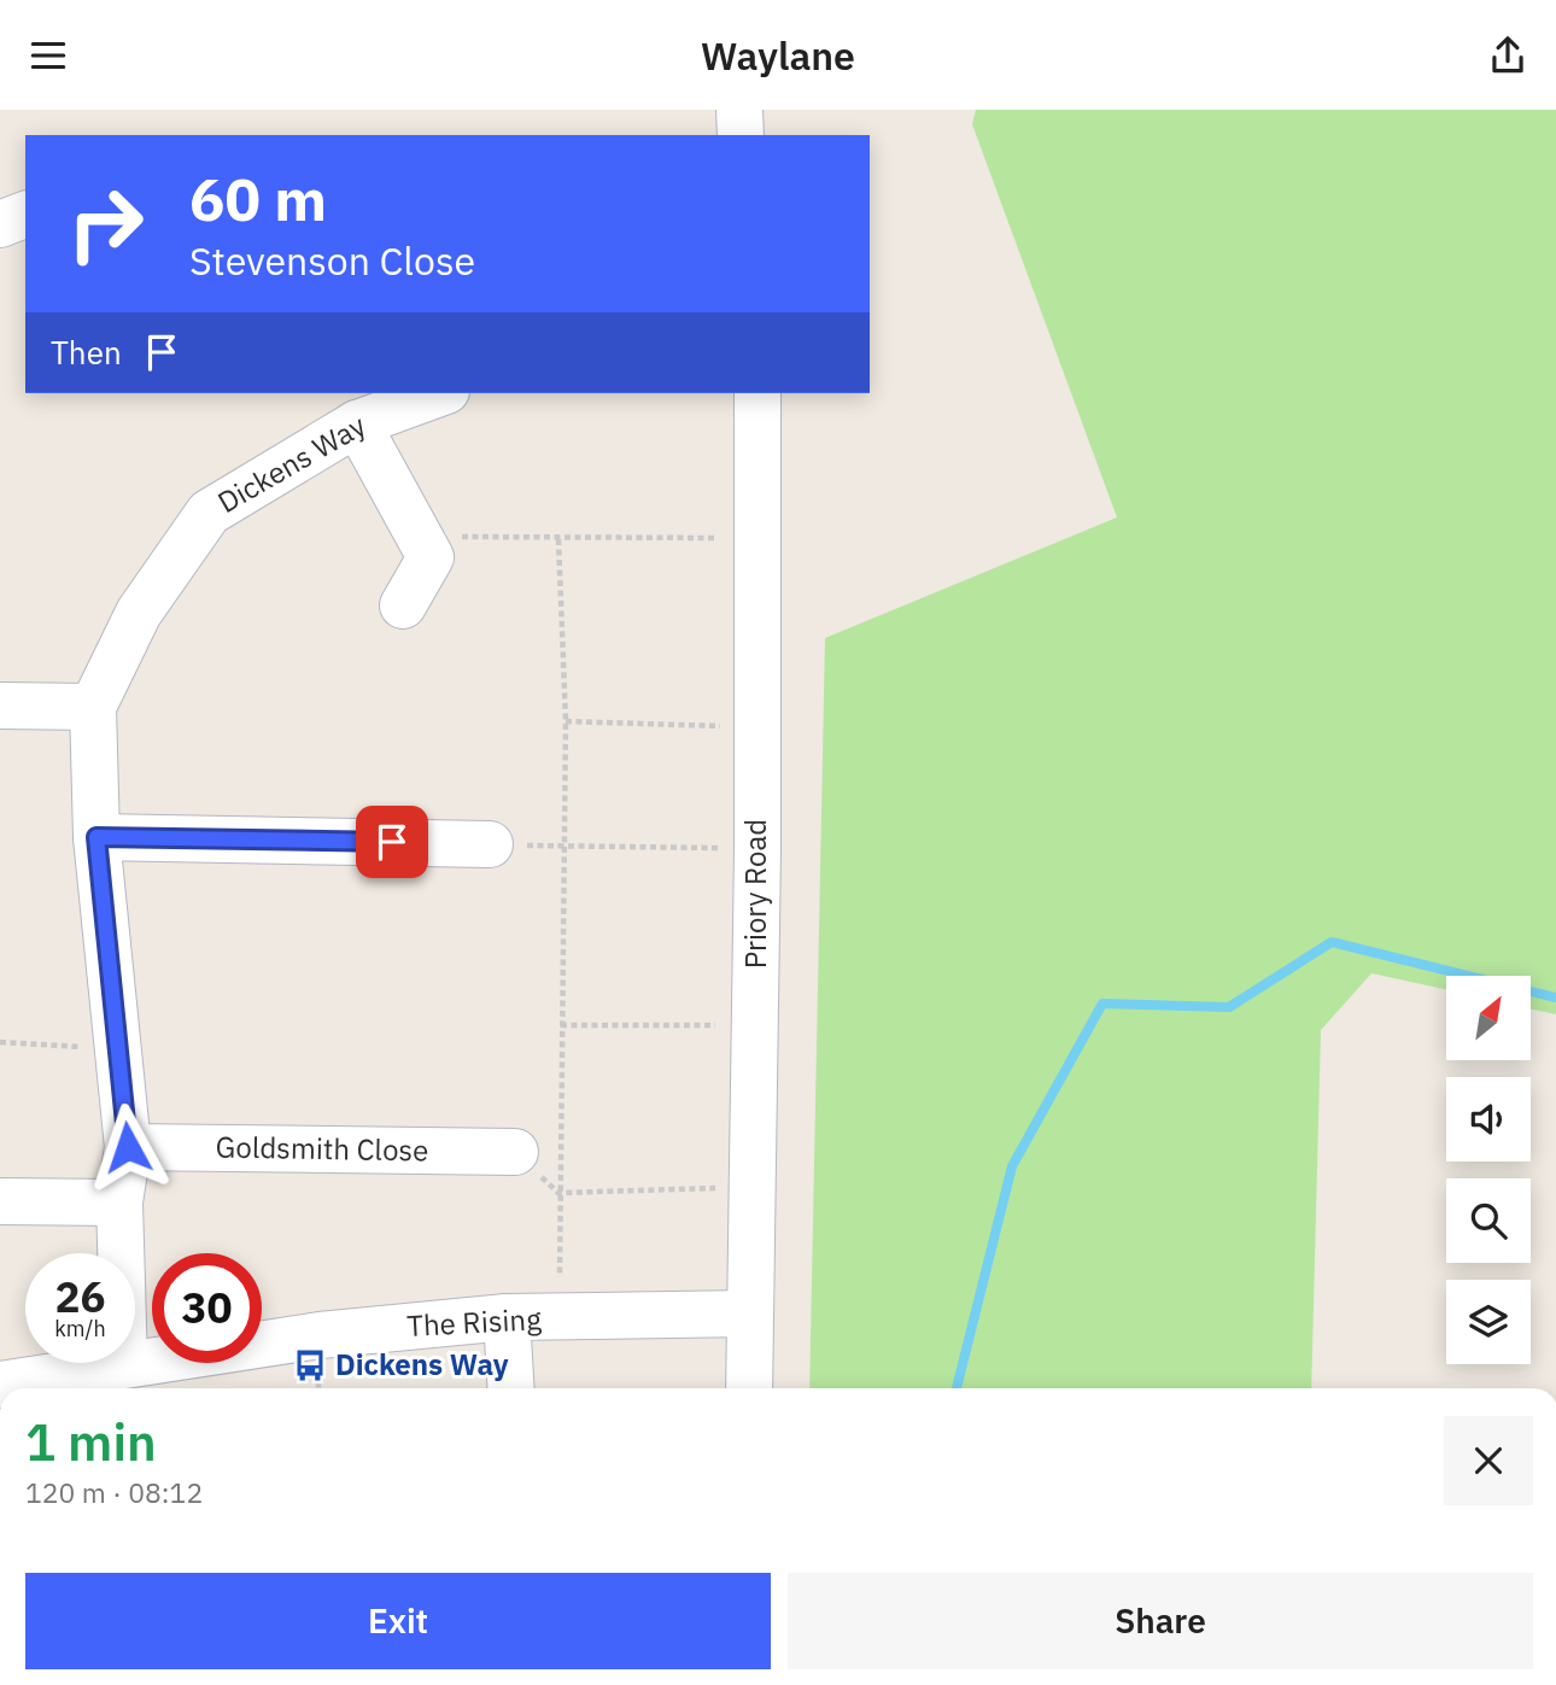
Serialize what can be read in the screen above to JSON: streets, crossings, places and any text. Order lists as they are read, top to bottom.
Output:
{
  "streets": {
    "street": [
      "Dickens Way",
      "Priory Road",
      "Goldsmith Close",
      "The Rising"
    ]
  },
  "crossings": [
    ["Dickens Way", "Goldsmith Close"],
    ["Priory Road", "The Rising"]
  ],
  "places": {
    "bus stop": ["Dickens Way"]
  },
  "north": "top right",
  "page": {
    "header": "Waylane",
    "turn": ["60 m", "Stevenson Close"],
    "then": "Then",
    "speed": "26 km/h",
    "limit": "30",
    "heading": ["1 min", "120 m · 08:12"],
    "buttons": ["Exit", "Share"]
  }
}
